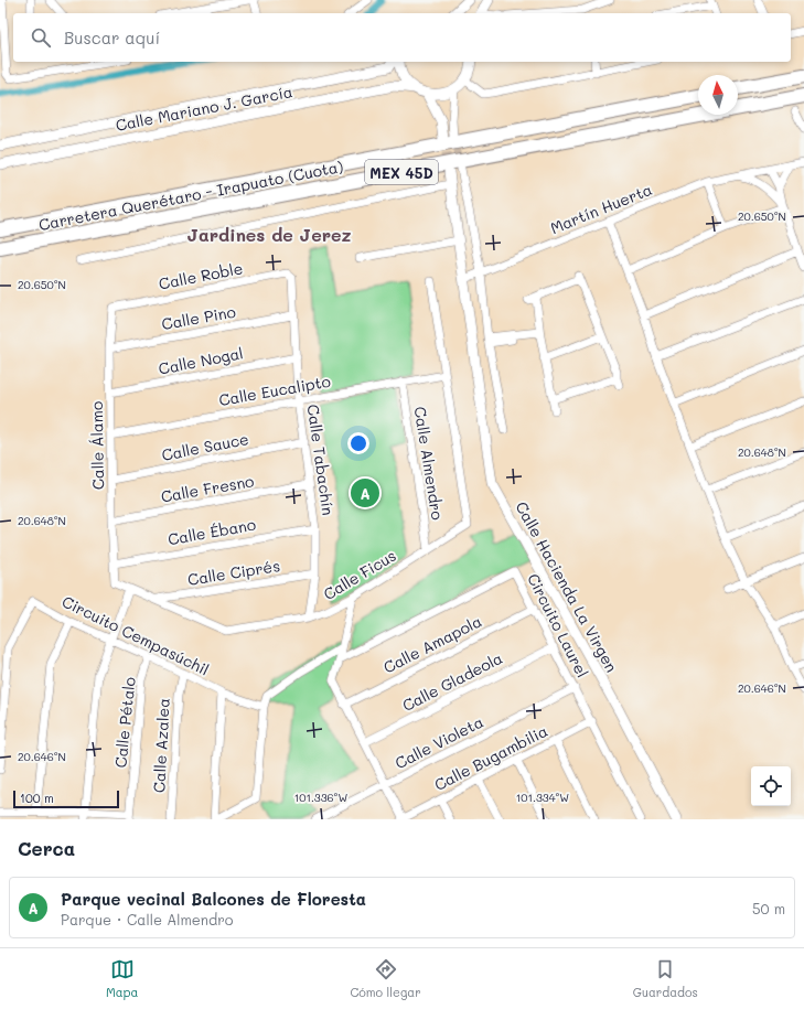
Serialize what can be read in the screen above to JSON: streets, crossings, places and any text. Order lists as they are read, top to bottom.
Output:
{
  "streets": {
    "highway": ["MEX 45D", "Carretera Querétaro - Irapuato (Cuota)"],
    "street": [
      "Calle Mariano J. García",
      "Martín Huerta",
      "Calle Roble",
      "Calle Pino",
      "Calle Nogal",
      "Calle Eucalipto",
      "Calle Álamo",
      "Calle Sauce",
      "Calle Tabachín",
      "Calle Almendro",
      "Calle Fresno",
      "Calle Ébano",
      "Calle Ciprés",
      "Calle Ficus",
      "Calle Hacienda La Virgen",
      "Circuito Laurel",
      "Circuito Cempasúchil",
      "Calle Amapola",
      "Calle Gladeola",
      "Calle Pétalo",
      "Calle Violeta",
      "Calle Azalea",
      "Calle Bugambilia"
    ]
  },
  "crossings": [
    ["Martín Huerta", "Calle Hacienda La Virgen"],
    ["Calle Roble", "Calle Álamo"],
    ["Calle Roble", "Calle Tabachín"],
    ["Calle Pino", "Calle Álamo"],
    ["Calle Pino", "Calle Tabachín"],
    ["Calle Nogal", "Calle Álamo"],
    ["Calle Nogal", "Calle Tabachín"],
    ["Calle Eucalipto", "Calle Álamo"],
    ["Calle Eucalipto", "Calle Tabachín"],
    ["Calle Eucalipto", "Calle Almendro"],
    ["Calle Eucalipto", "Calle Ficus"],
    ["Calle Álamo", "Calle Sauce"],
    ["Calle Álamo", "Calle Fresno"],
    ["Calle Álamo", "Calle Ébano"],
    ["Calle Álamo", "Calle Ficus"],
    ["Calle Sauce", "Calle Tabachín"],
    ["Calle Tabachín", "Calle Fresno"],
    ["Calle Tabachín", "Calle Ébano"],
    ["Calle Tabachín", "Calle Ciprés"],
    ["Calle Tabachín", "Calle Ficus"],
    ["Calle Almendro", "Calle Ficus"],
    ["Calle Ciprés", "Calle Ficus"],
    ["Circuito Laurel", "Calle Amapola"],
    ["Circuito Laurel", "Calle Gladeola"],
    ["Circuito Laurel", "Calle Violeta"],
    ["Circuito Laurel", "Calle Bugambilia"],
    ["Circuito Cempasúchil", "Calle Pétalo"],
    ["Circuito Cempasúchil", "Calle Azalea"]
  ],
  "districts": ["Jardines de Jerez"],
  "scale_bar": "100 m",
  "north": "top",
  "page": {
    "search": "Buscar aquí",
    "pins": "A",
    "scale": "100 m",
    "heading": "Cerca",
    "list": [
      {
        "mark": "A",
        "name": "Parque vecinal Balcones de Floresta",
        "note": "Parque · Calle Almendro",
        "value": "50 m"
      }
    ],
    "nav": ["Mapa", "Cómo llegar", "Guardados"]
  },
  "coordinates": [
    "20.650°N",
    "20.648°N",
    "20.646°N",
    "101.336°W",
    "101.334°W"
  ]
}
